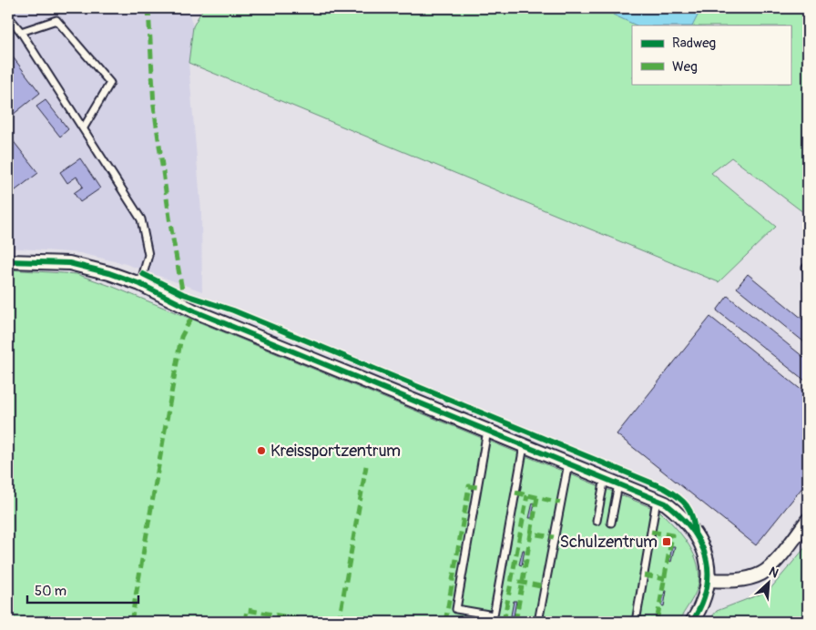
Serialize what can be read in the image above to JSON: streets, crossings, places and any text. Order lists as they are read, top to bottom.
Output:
{
  "places": {
    "other": ["Kreissportzentrum"],
    "transit": ["Schulzentrum"]
  },
  "legend": ["Radweg", "Weg"],
  "scale_bar": "50 m",
  "north": "top right"
}
